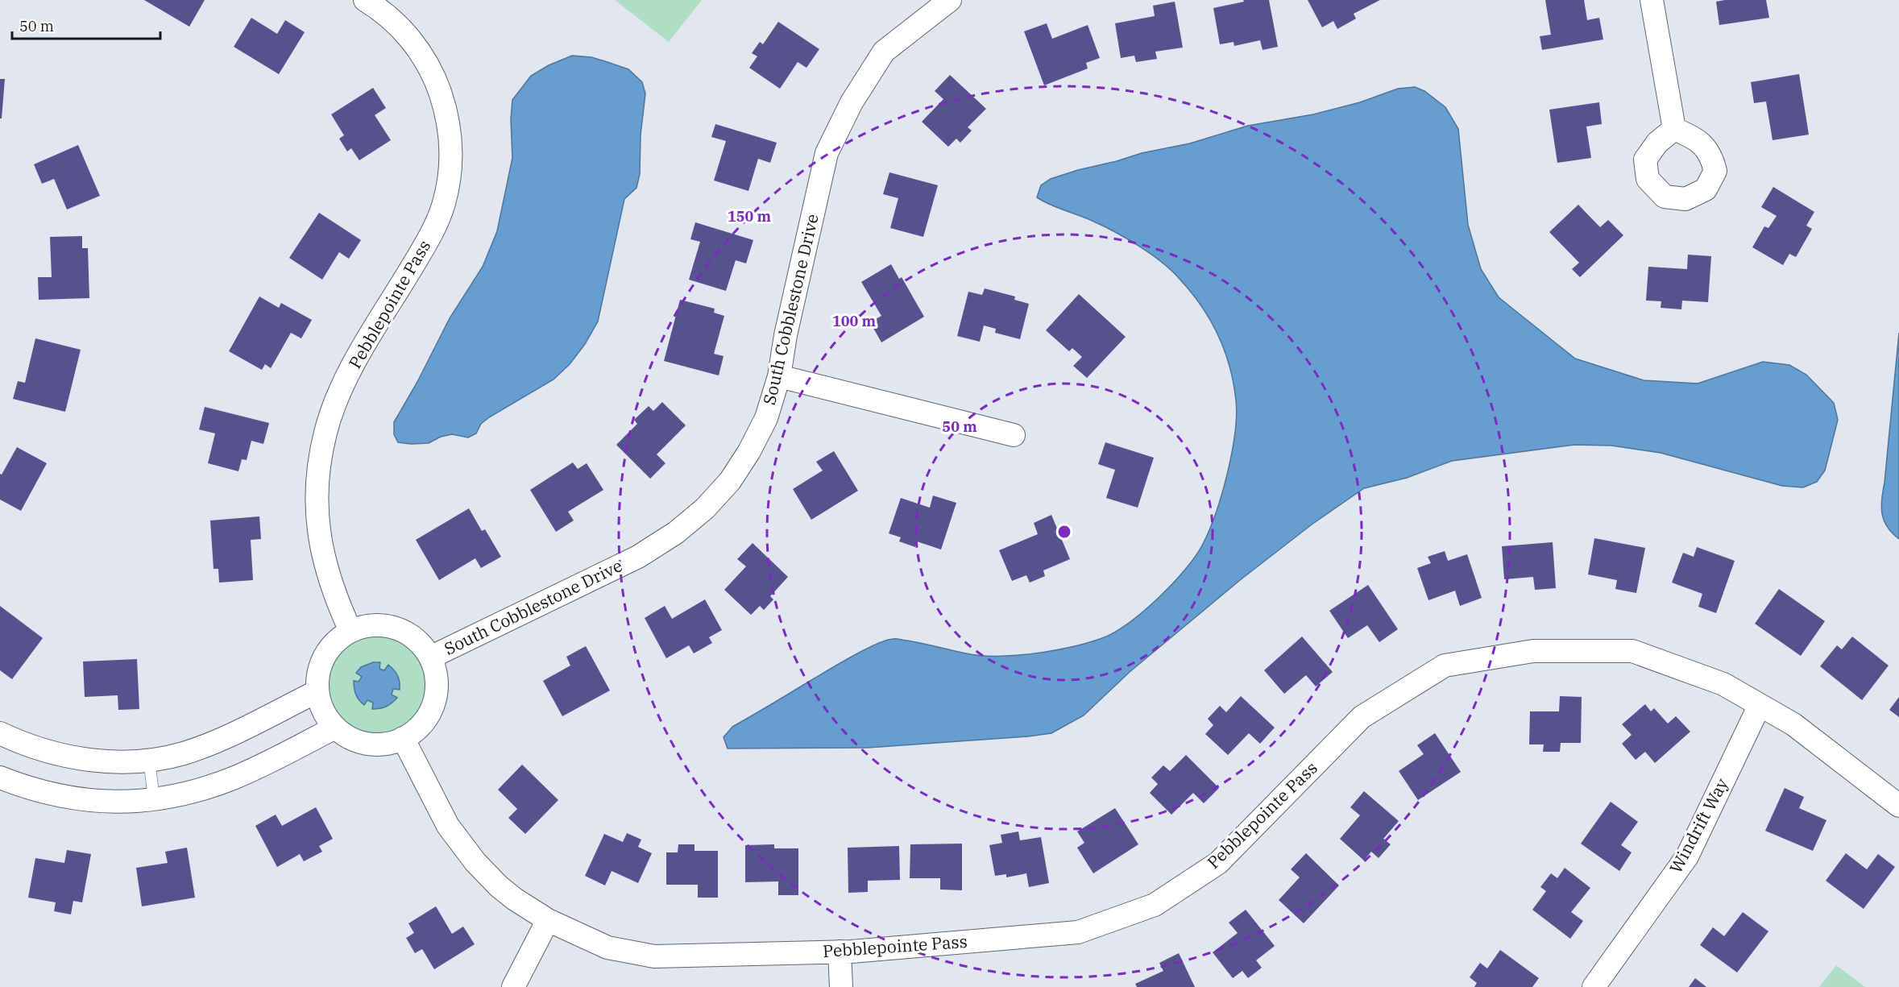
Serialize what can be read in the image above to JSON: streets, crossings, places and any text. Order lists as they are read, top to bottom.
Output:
{
  "streets": {
    "street": ["Pebblepointe Pass", "South Cobblestone Drive", "Windrift Way"]
  },
  "crossings": [
    ["Pebblepointe Pass", "South Cobblestone Drive"],
    ["Pebblepointe Pass", "Windrift Way"]
  ],
  "scale_bar": "50 m",
  "rings": ["150 m", "100 m", "50 m"]
}
